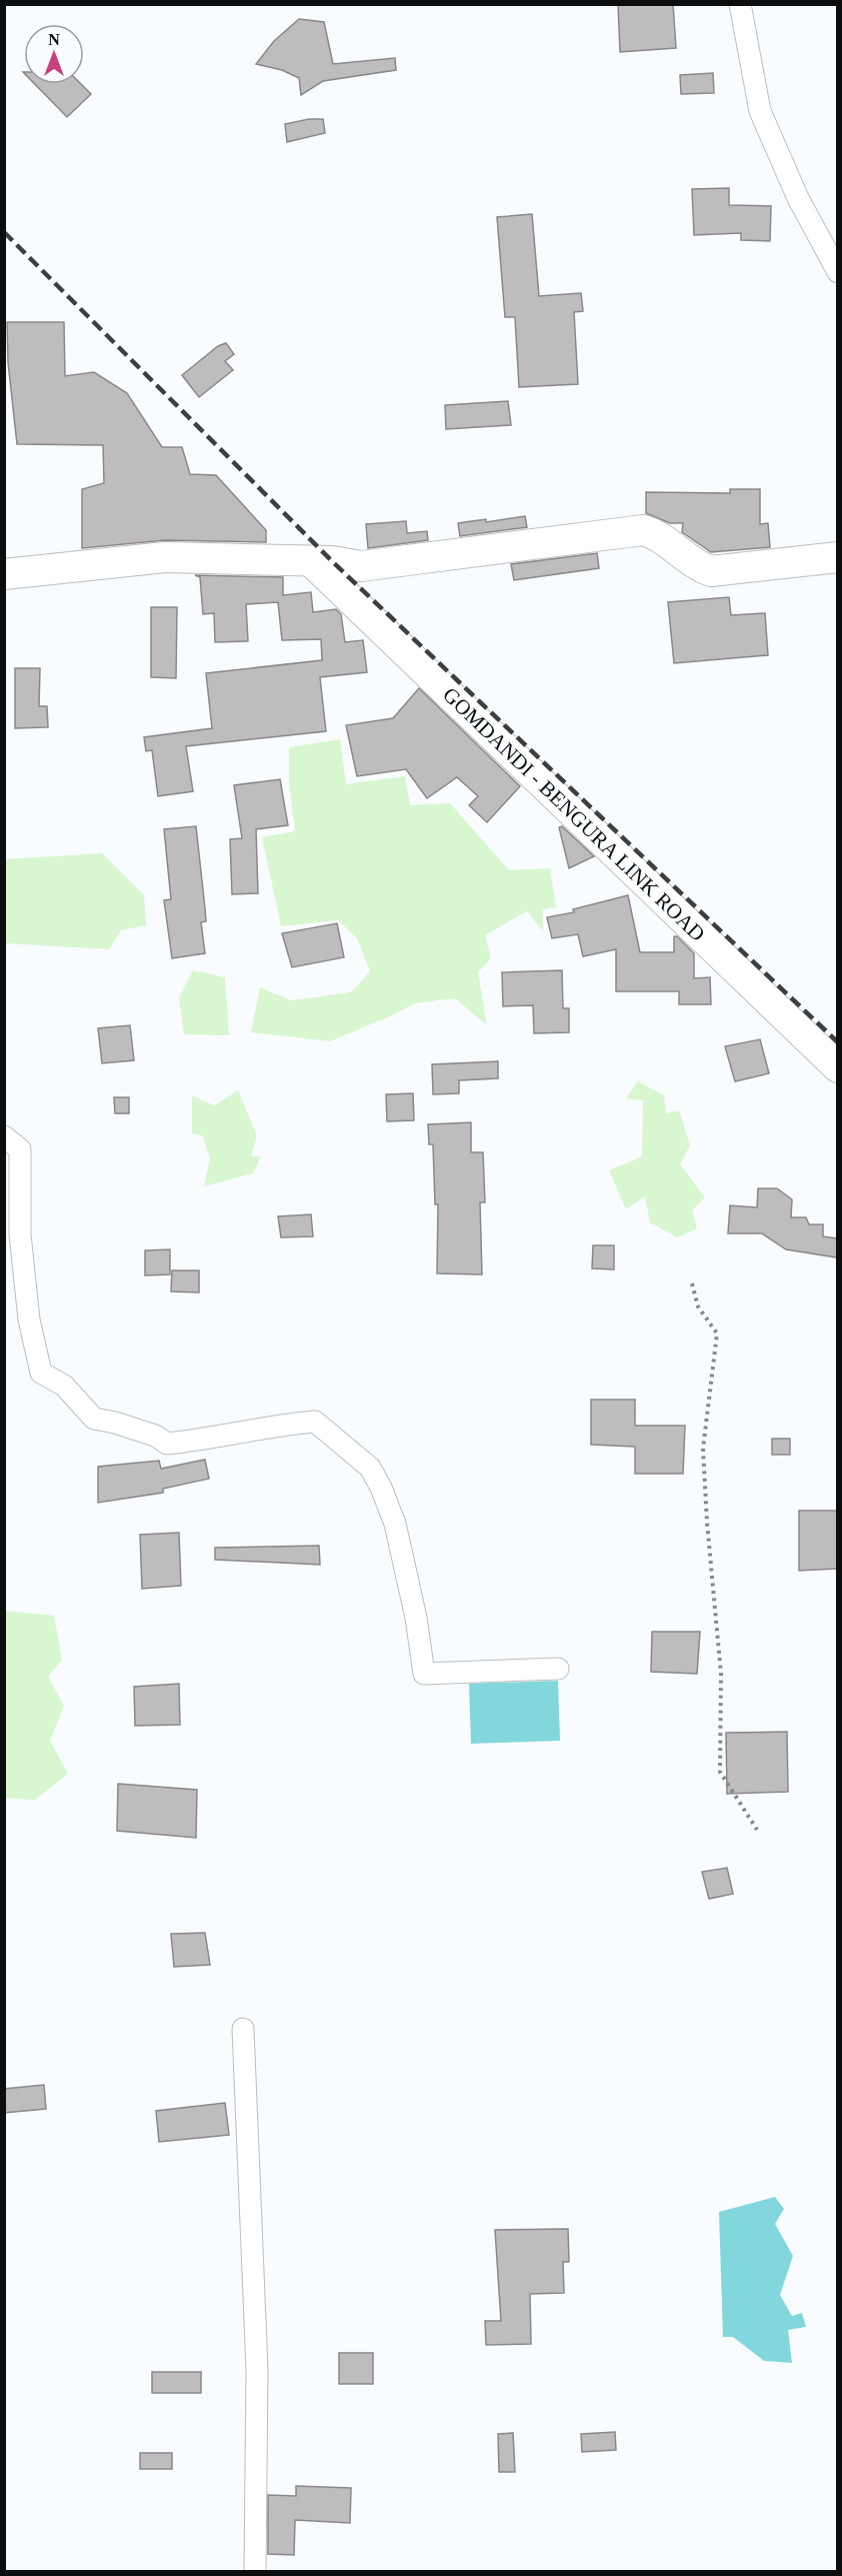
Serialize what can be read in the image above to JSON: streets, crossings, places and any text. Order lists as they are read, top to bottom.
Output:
{
  "streets": {
    "main road": ["GOMDANDI - BENGURA LINK ROAD"]
  },
  "north": "top"
}
